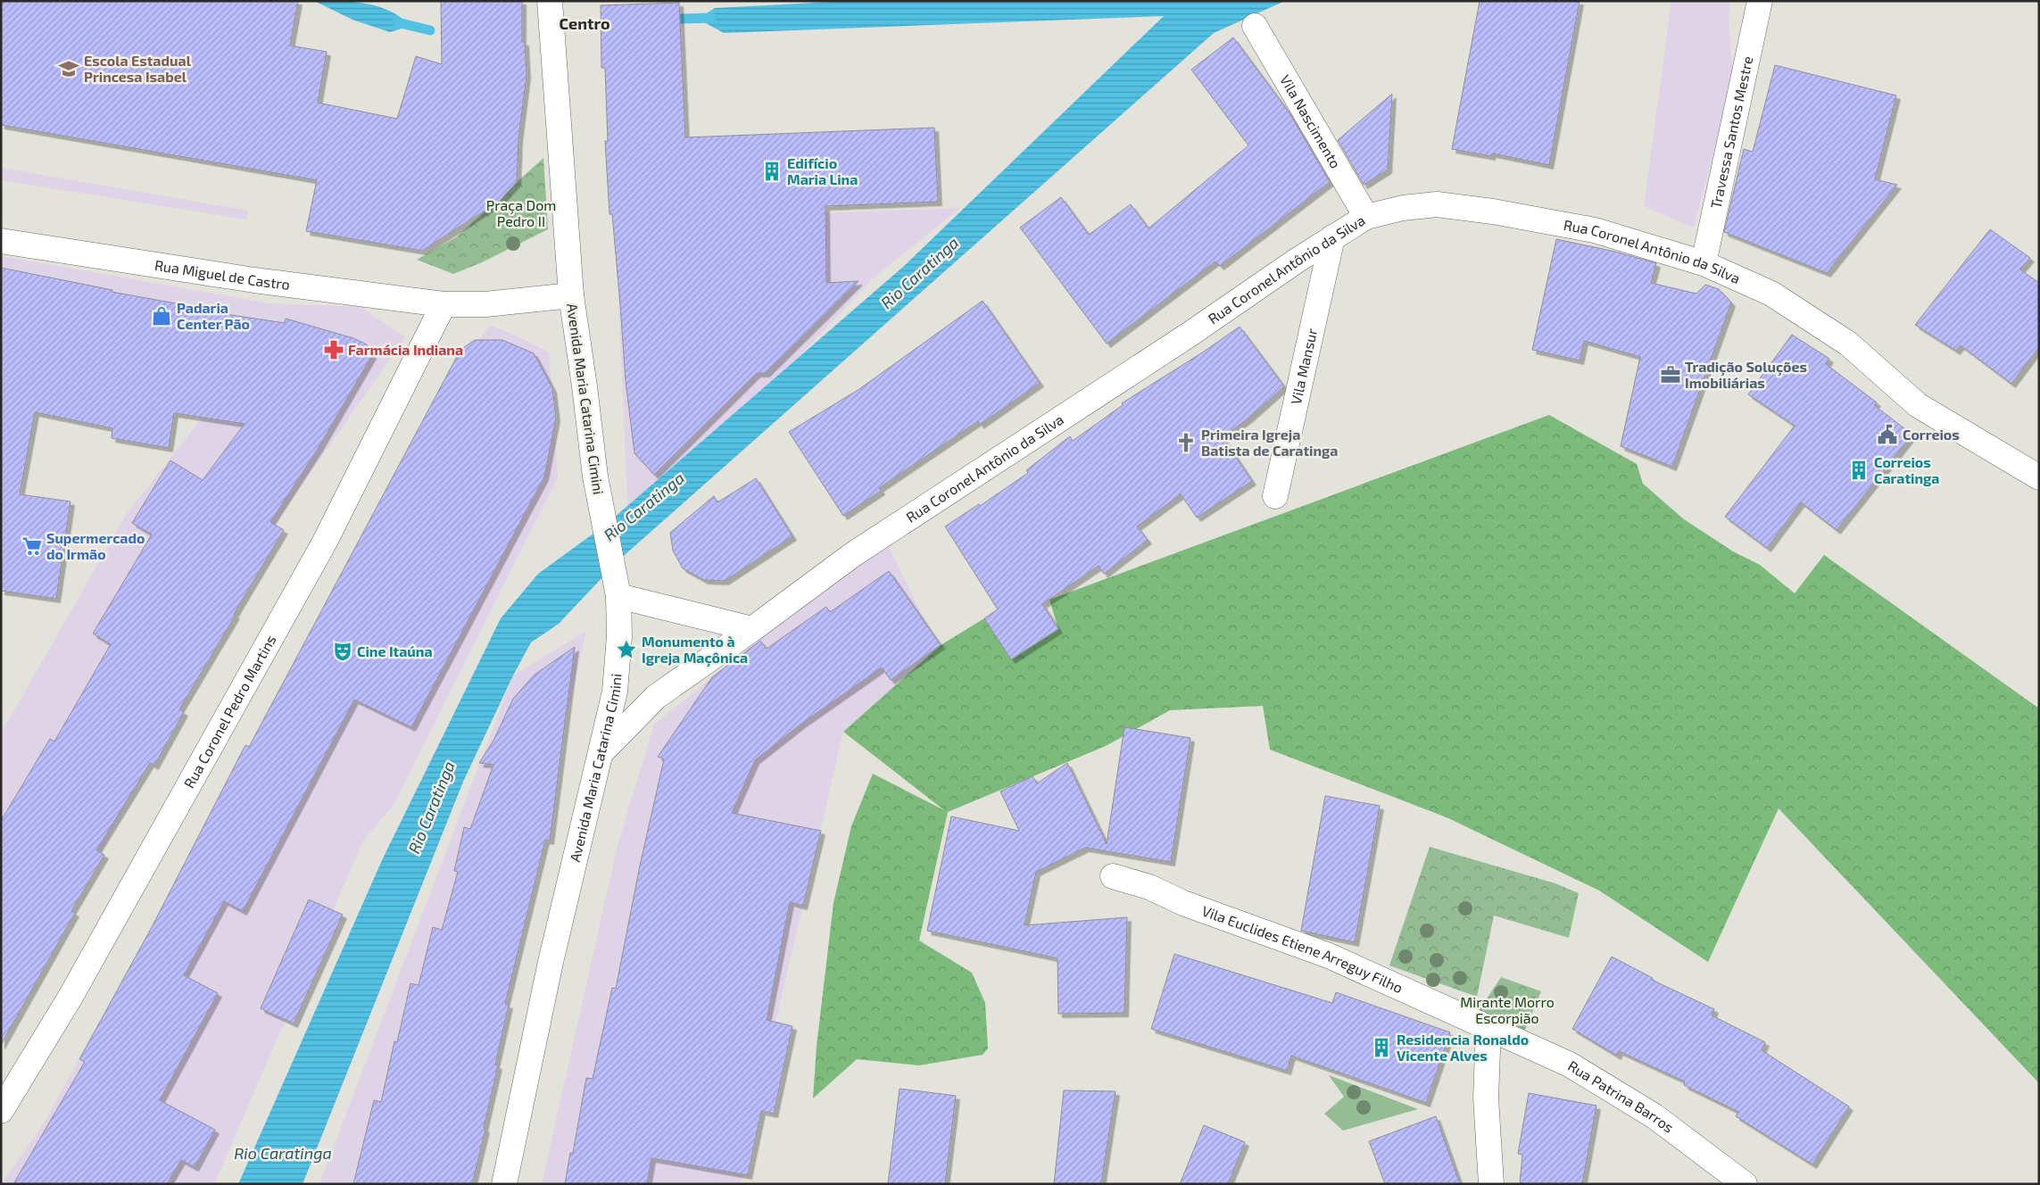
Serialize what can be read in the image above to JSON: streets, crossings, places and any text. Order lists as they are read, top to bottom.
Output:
{
  "streets": {
    "main road": [
      "Vila Nascimento",
      "Travessa Santos Mestre",
      "Rua Coronel Antônio da Silva",
      "Rua Miguel de Castro",
      "Vila Mansur",
      "Avenida Maria Catarina Cimini",
      "Rua Coronel Pedro Martins",
      "Vila Euclides Etiene Arreguy Filho",
      "Rua Patrina Barros"
    ]
  },
  "crossings": [
    ["Vila Nascimento", "Rua Coronel Antônio da Silva"],
    ["Travessa Santos Mestre", "Rua Coronel Antônio da Silva"],
    ["Rua Coronel Antônio da Silva", "Vila Mansur"],
    ["Rua Coronel Antônio da Silva", "Avenida Maria Catarina Cimini"],
    ["Rua Miguel de Castro", "Avenida Maria Catarina Cimini"],
    ["Rua Miguel de Castro", "Rua Coronel Pedro Martins"],
    ["Vila Euclides Etiene Arreguy Filho", "Rua Patrina Barros"]
  ],
  "districts": ["Centro"],
  "water": ["Rio Caratinga"],
  "parks": ["Praça Dom Pedro II", "Mirante Morro Escorpião"],
  "places": {
    "school or university": ["Escola Estadual Princesa Isabel"],
    "building": ["Edifício Maria Lina", "Correios Caratinga", "Residencia Ronaldo Vicente Alves"],
    "shop": ["Padaria Center Pão"],
    "pharmacy": ["Farmácia Indiana"],
    "office": ["Tradição Soluções Imobiliárias"],
    "public building": ["Correios"],
    "church": ["Primeira Igreja Batista de Caratinga"],
    "supermarket": ["Supermercado do Irmão"],
    "place": ["Monumento à Igreja Maçônica"],
    "theatre": ["Cine Itaúna"]
  }
}
